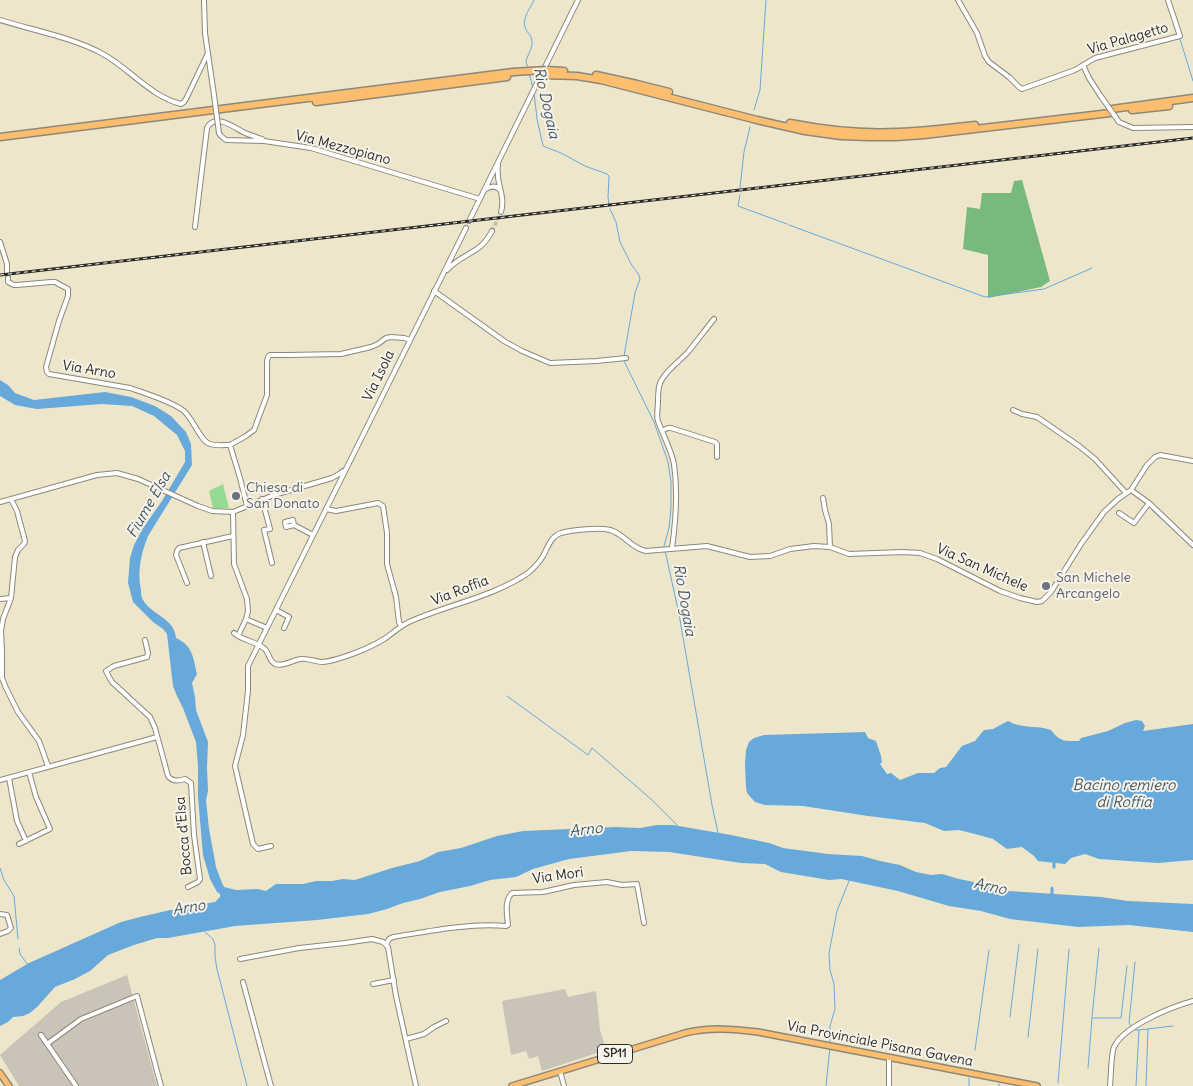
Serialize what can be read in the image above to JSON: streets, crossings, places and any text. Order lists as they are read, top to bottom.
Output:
{
  "streets": {
    "main road": ["Via Provinciale Pisana Gavena", "SP11"],
    "street": [
      "Via Palagetto",
      "Via Mezzopiano",
      "Via Arno",
      "Via Isola",
      "Via San Michele",
      "Via Roffia",
      "Bocca d'Elsa",
      "Via Mori"
    ]
  },
  "crossings": [
    ["Via Isola", "Via Roffia"],
    ["Via San Michele", "Via Roffia"],
    ["Via Provinciale Pisana Gavena", "SP11"]
  ],
  "water": [
    "Rio Dogaia",
    "Fiume Elsa",
    "Bacino remiero di Roffia",
    "Arno"
  ],
  "places": ["Chiesa di San Donato", "San Michele Arcangelo"]
}
